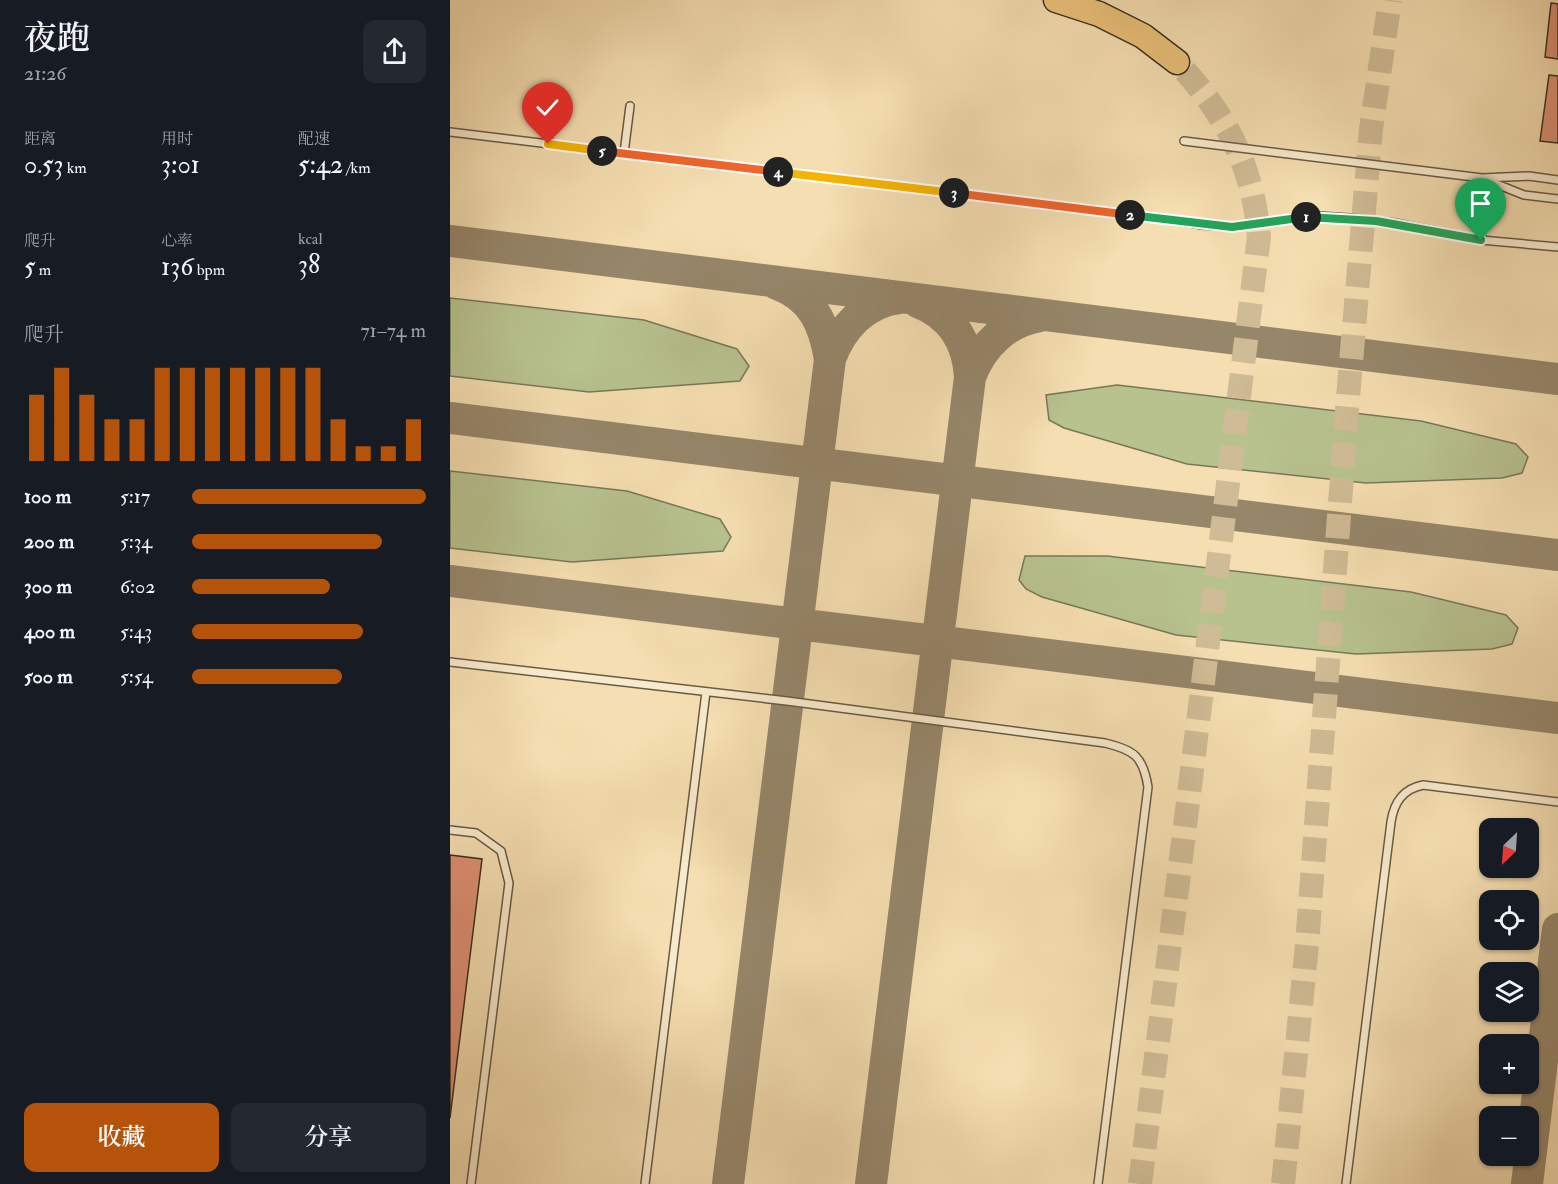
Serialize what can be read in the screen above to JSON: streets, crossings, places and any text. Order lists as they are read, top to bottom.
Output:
{
  "north": "bottom left",
  "page": {
    "heading": ["夜跑", "21:26"],
    "stats": [
      ["距离", "0.53 km"],
      ["用时", "3:01"],
      ["配速", "5:42 /km"],
      ["爬升", "5 m"],
      ["心率", "136 bpm"],
      ["kcal", "38"]
    ],
    "pins": [
      "5",
      "4",
      "3",
      "2",
      "1"
    ],
    "chart": ["爬升", "71–74 m"],
    "list": [
      {
        "name": "100 m",
        "note": "5:17"
      },
      {
        "name": "200 m",
        "note": "5:34"
      },
      {
        "name": "300 m",
        "note": "6:02"
      },
      {
        "name": "400 m",
        "note": "5:43"
      },
      {
        "name": "500 m",
        "note": "5:54"
      }
    ],
    "map_buttons": ["+", "−"],
    "buttons": ["收藏", "分享"]
  }
}
